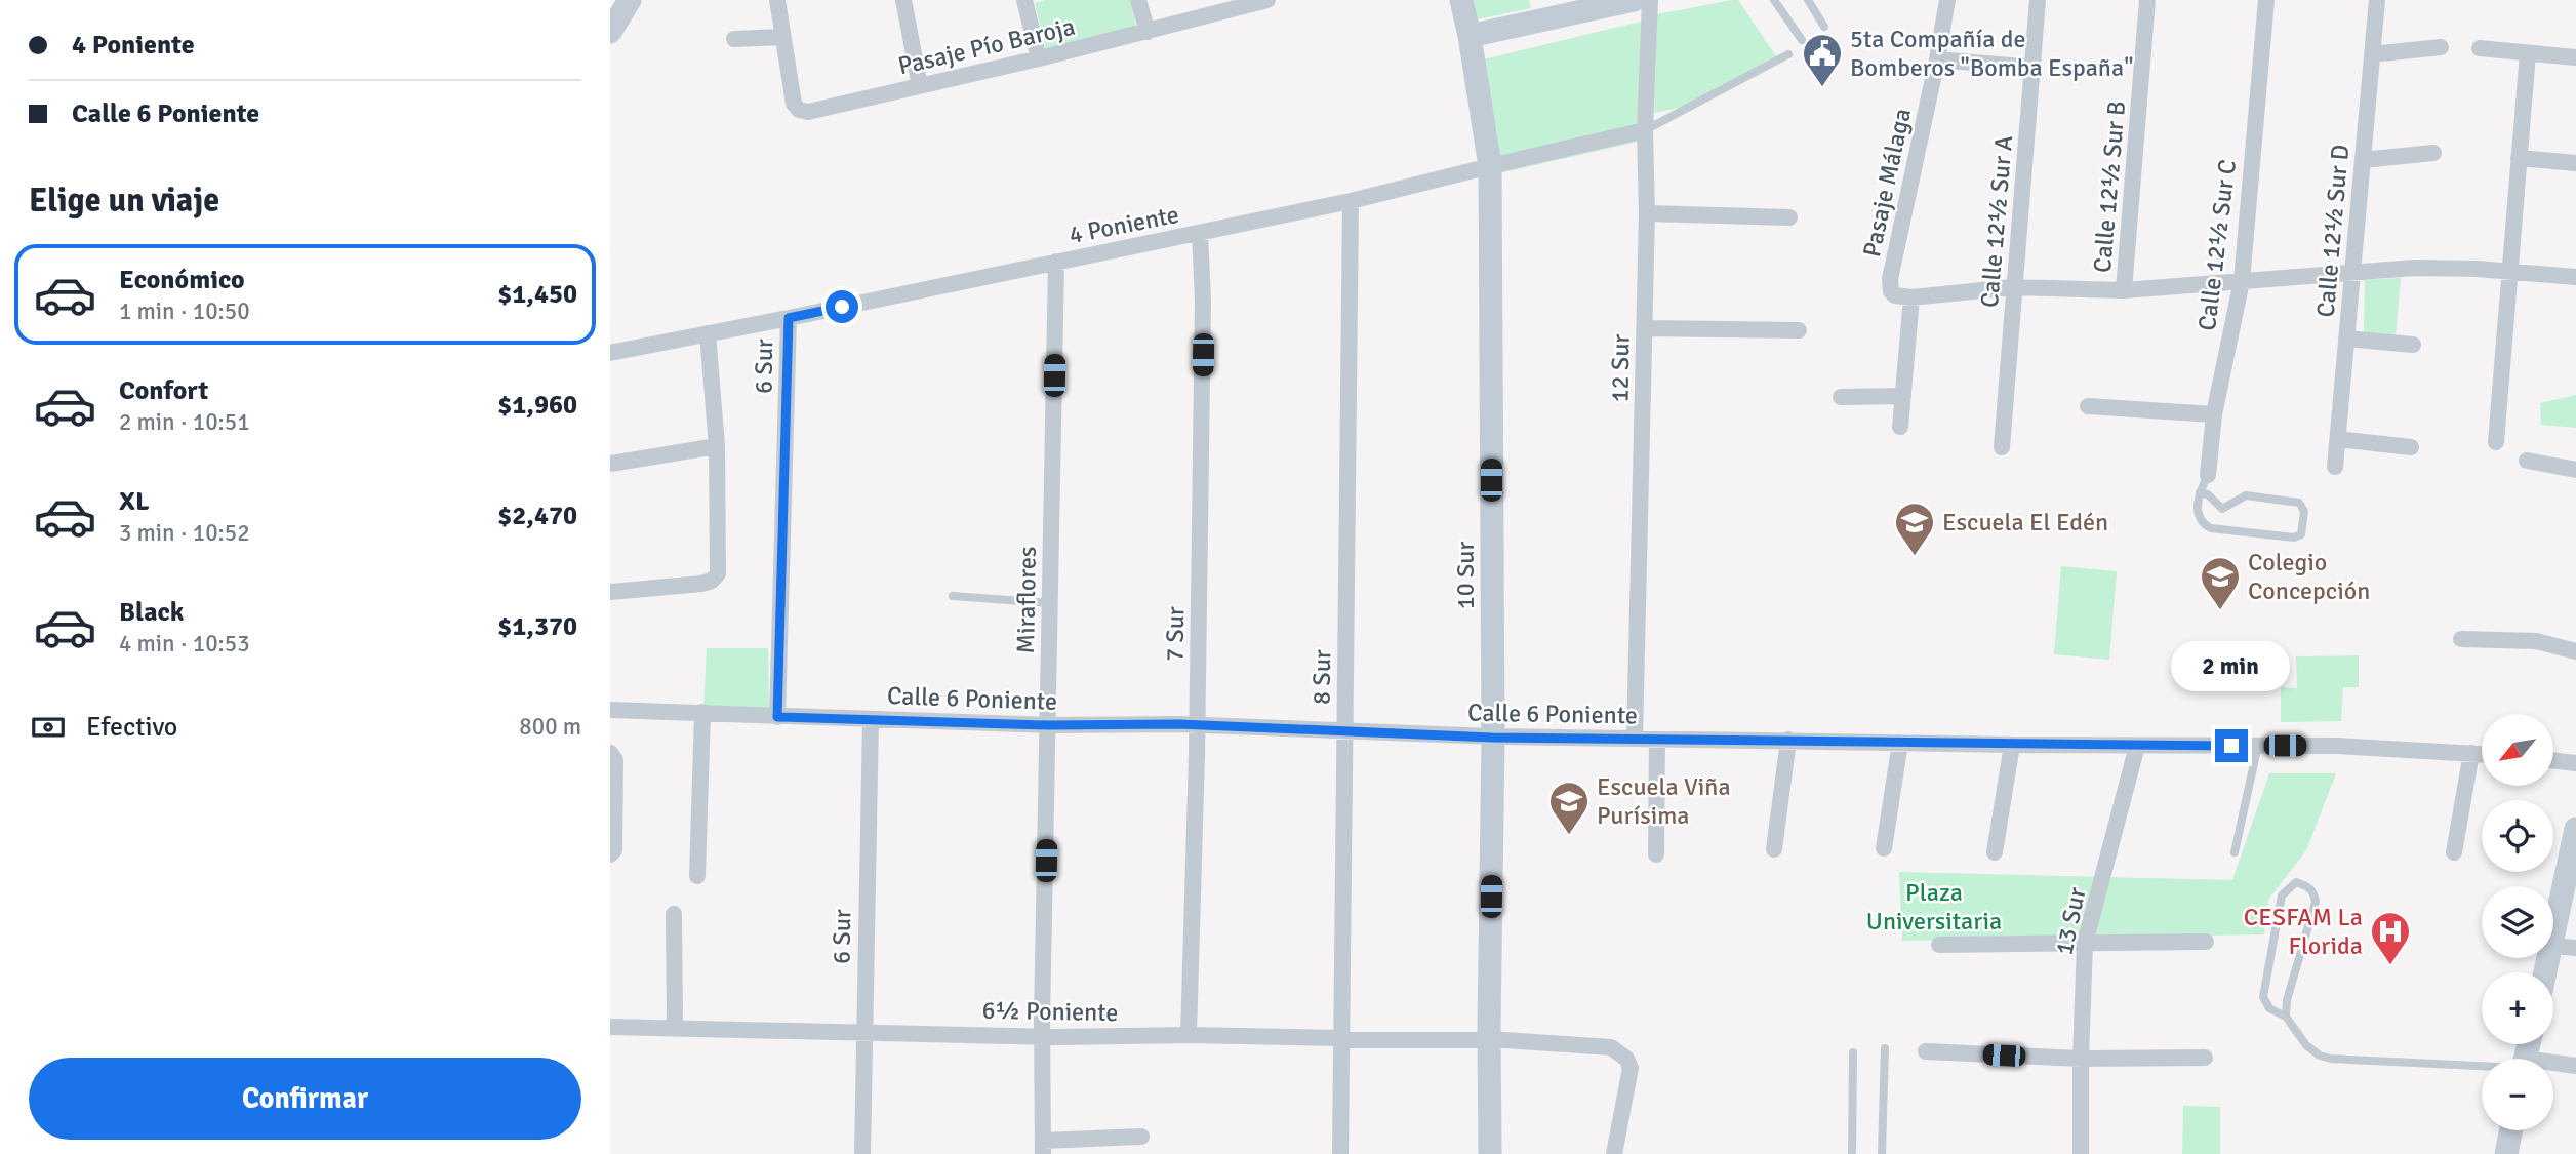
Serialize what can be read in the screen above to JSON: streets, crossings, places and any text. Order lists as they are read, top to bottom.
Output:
{
  "streets": {
    "street": [
      "Pasaje Pío Baroja",
      "Pasaje Málaga",
      "Calle 12½ Sur B",
      "Calle 12½ Sur A",
      "4 Poniente",
      "Calle 12½ Sur D",
      "Calle 12½ Sur C",
      "6 Sur",
      "12 Sur",
      "10 Sur",
      "Miraflores",
      "7 Sur",
      "8 Sur",
      "Calle 6 Poniente",
      "13 Sur",
      "6½ Poniente"
    ]
  },
  "crossings": [
    ["4 Poniente", "6 Sur"],
    ["4 Poniente", "12 Sur"],
    ["4 Poniente", "10 Sur"],
    ["4 Poniente", "Miraflores"],
    ["4 Poniente", "7 Sur"],
    ["4 Poniente", "8 Sur"],
    ["6 Sur", "Calle 6 Poniente"],
    ["6 Sur", "6½ Poniente"],
    ["12 Sur", "Calle 6 Poniente"],
    ["10 Sur", "Calle 6 Poniente"],
    ["10 Sur", "6½ Poniente"],
    ["Miraflores", "Calle 6 Poniente"],
    ["Miraflores", "6½ Poniente"],
    ["7 Sur", "Calle 6 Poniente"],
    ["7 Sur", "6½ Poniente"],
    ["8 Sur", "Calle 6 Poniente"],
    ["8 Sur", "6½ Poniente"],
    ["Calle 6 Poniente", "13 Sur"]
  ],
  "parks": ["Plaza Universitaria"],
  "places": {
    "public building": ["5ta Compañía de Bomberos \"Bomba España\""],
    "school or university": ["Escuela El Edén", "Colegio Concepción", "Escuela Viña Purísima"],
    "hospital": ["CESFAM La Florida"]
  },
  "north": "bottom left",
  "page": {
    "banner": ["4 Poniente", "Calle 6 Poniente"],
    "heading": "Elige un viaje",
    "list": [
      {
        "name": "Económico",
        "note": "1 min · 10:50",
        "value": "$1,450"
      },
      {
        "name": "Confort",
        "note": "2 min · 10:51",
        "value": "$1,960"
      },
      {
        "name": "XL",
        "note": "3 min · 10:52",
        "value": "$2,470"
      },
      {
        "name": "Black",
        "note": "4 min · 10:53",
        "value": "$1,370"
      }
    ],
    "bubble": "2 min",
    "pay": ["Efectivo", "800 m"],
    "map_buttons": ["+", "−"],
    "buttons": "Confirmar"
  }
}
